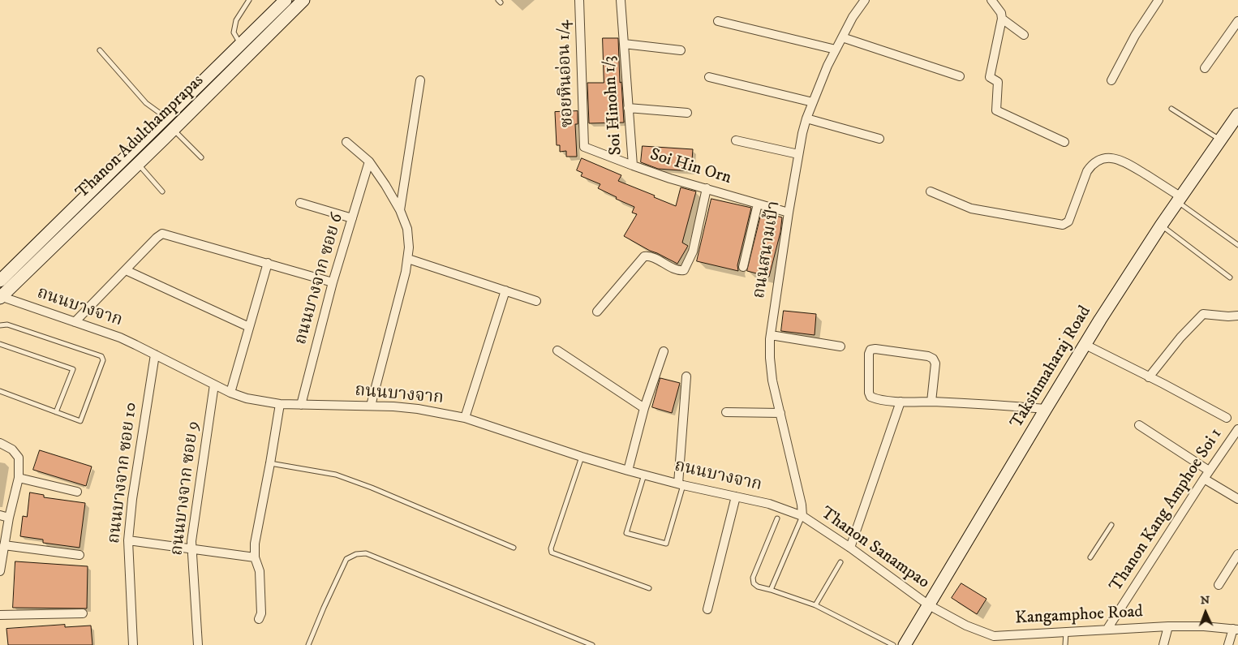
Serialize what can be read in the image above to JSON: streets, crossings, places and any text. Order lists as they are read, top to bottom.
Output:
{
  "streets": {
    "street": [
      "ซอยหินอ่อน 1/4",
      "Soi Hinohn 1/3",
      "Thanon Adulthamprapas",
      "Soi Hin Orn",
      "ถนนสนามเป้า",
      "ถนนบางจาก ซอย 6",
      "ถนนบางจาก",
      "Taksinmaharaj Road",
      "ถนนบางจาก ซอย 10",
      "ถนนบางจาก ซอย 9",
      "Thanon Kang Amphoe Soi 1",
      "Thanon Sanampao",
      "Kangamphoe Road"
    ]
  },
  "crossings": [
    ["ซอยหินอ่อน 1/4", "Soi Hin Orn"],
    ["Soi Hinohn 1/3", "Soi Hin Orn"],
    ["Thanon Adulthamprapas", "ถนนบางจาก"],
    ["Soi Hin Orn", "ถนนสนามเป้า"],
    ["ถนนสนามเป้า", "ถนนบางจาก"],
    ["ถนนสนามเป้า", "Thanon Sanampao"],
    ["ถนนบางจาก ซอย 6", "ถนนบางจาก"],
    ["ถนนบางจาก", "ถนนบางจาก ซอย 10"],
    ["ถนนบางจาก", "ถนนบางจาก ซอย 9"],
    ["ถนนบางจาก", "Thanon Sanampao"],
    ["Taksinmaharaj Road", "Thanon Sanampao"],
    ["Taksinmaharaj Road", "Kangamphoe Road"],
    ["Thanon Kang Amphoe Soi 1", "Kangamphoe Road"],
    ["Thanon Sanampao", "Kangamphoe Road"]
  ],
  "north": "top"
}
